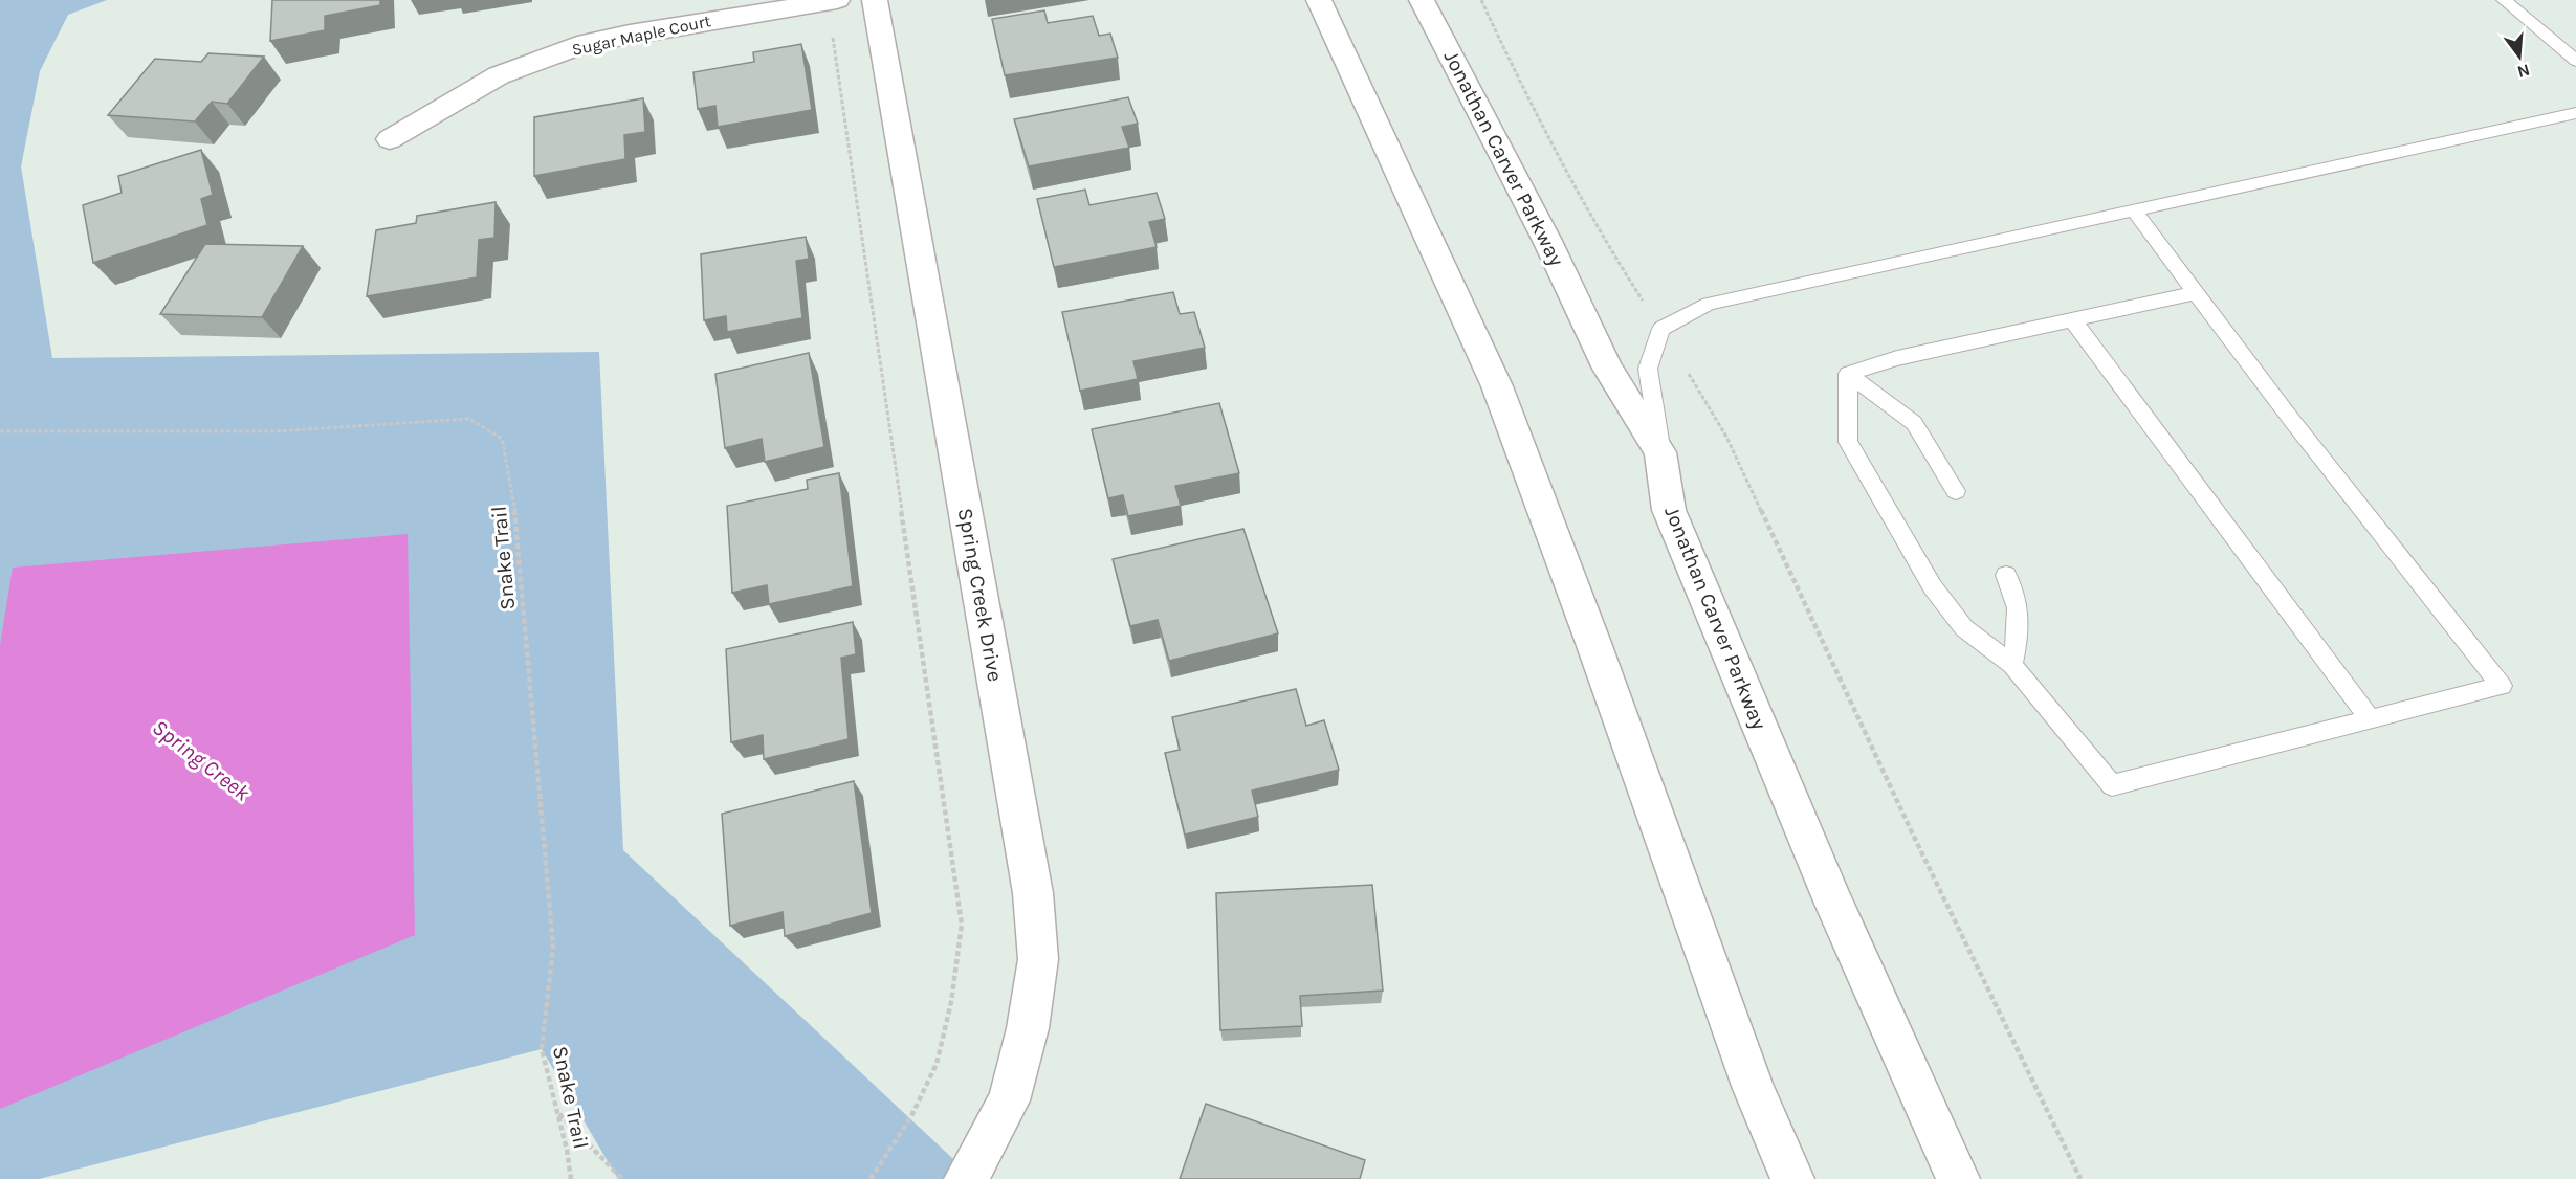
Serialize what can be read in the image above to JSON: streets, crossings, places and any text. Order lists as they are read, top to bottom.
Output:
{
  "streets": {
    "main road": ["Sugar Maple Court", "Jonathan Carver Parkway", "Spring Creek Drive"],
    "path": ["Snake Trail"]
  },
  "water": ["Spring Creek"],
  "north": "bottom"
}
